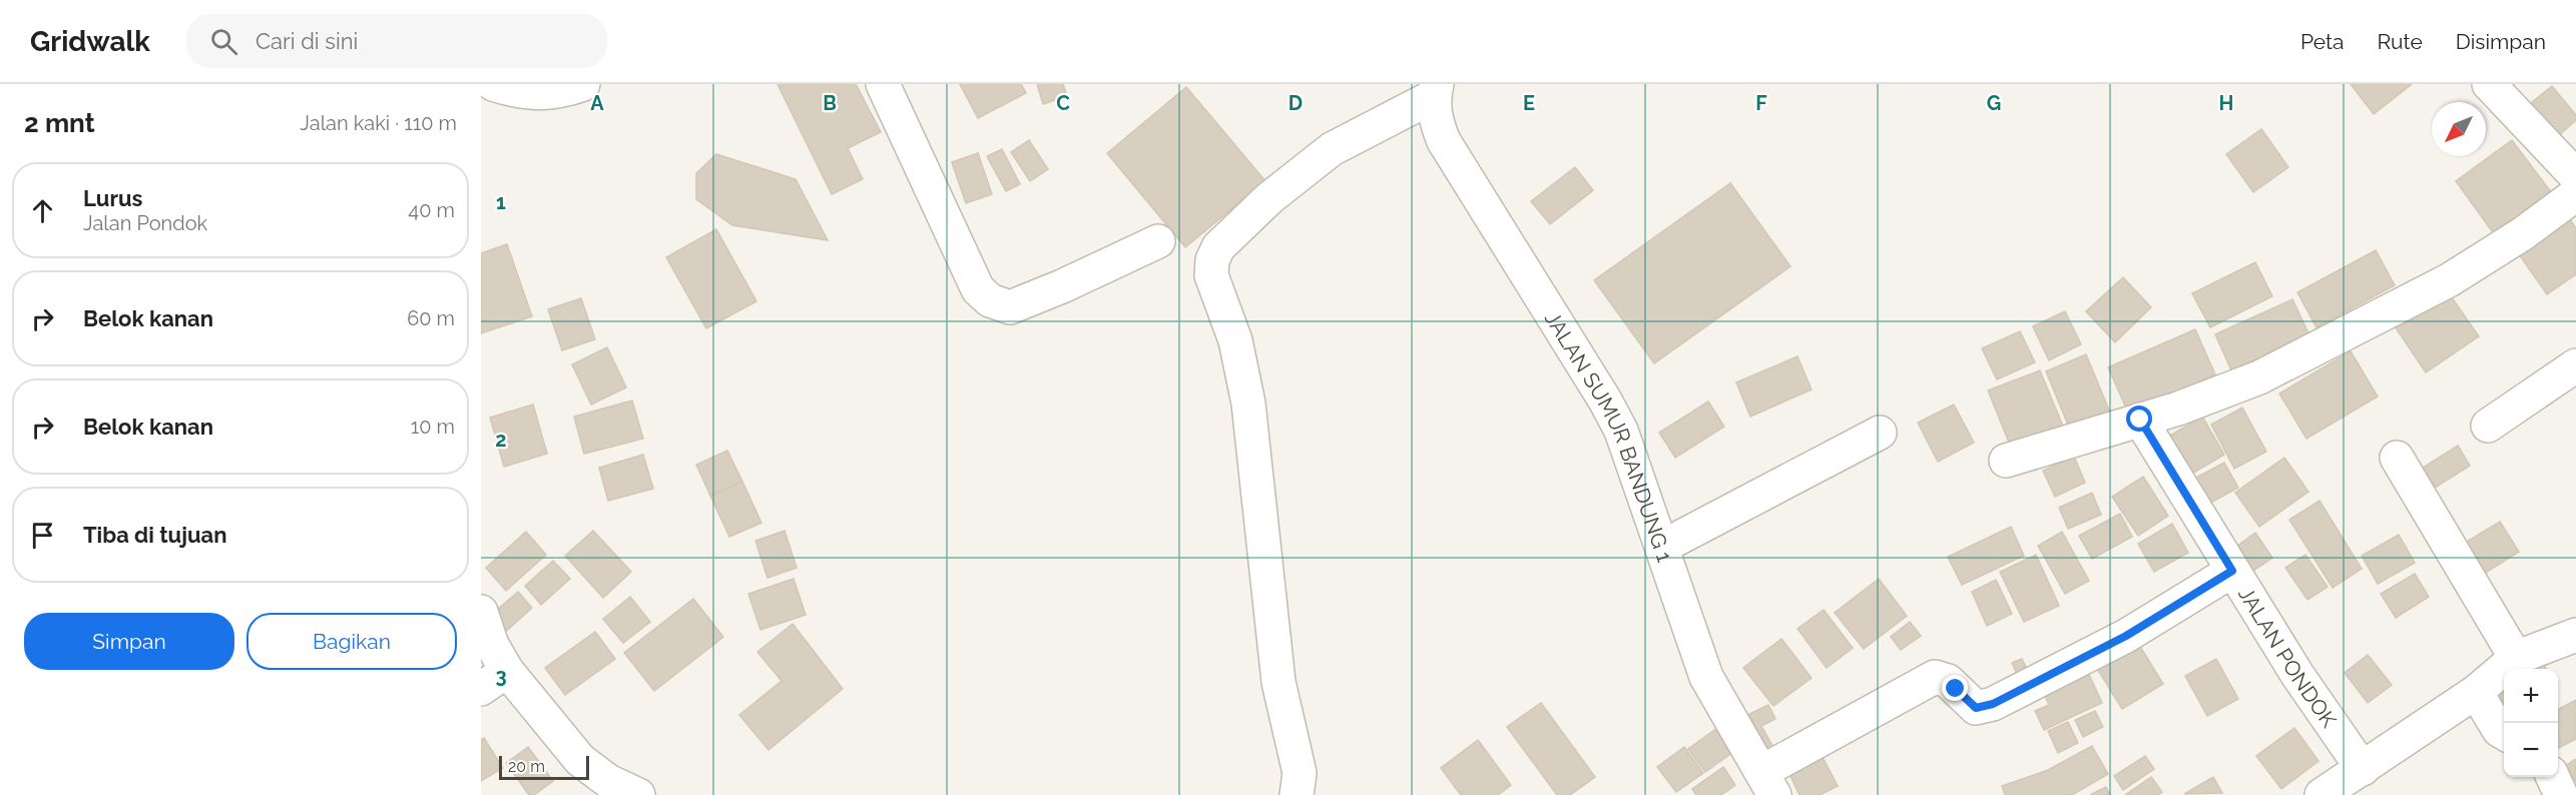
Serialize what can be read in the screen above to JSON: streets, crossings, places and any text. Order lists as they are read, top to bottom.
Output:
{
  "streets": {
    "street": ["JALAN SUMUR BANDUNG 1", "JALAN PONDOK"]
  },
  "scale_bar": "20 m",
  "north": "bottom left",
  "page": {
    "header": "Gridwalk",
    "search": "Cari di sini",
    "nav": ["Peta", "Rute", "Disimpan"],
    "heading": ["2 mnt", "Jalan kaki · 110 m"],
    "list": [
      ["Lurus", "Jalan Pondok", "40 m"],
      ["Belok kanan", "60 m"],
      ["Belok kanan", "10 m"],
      "Tiba di tujuan"
    ],
    "buttons": ["Simpan", "Bagikan"],
    "map_buttons": ["+", "−"],
    "scale": "20 m"
  },
  "grid": {
    "columns": [
      "A",
      "B",
      "C",
      "D",
      "E",
      "F",
      "G",
      "H"
    ],
    "rows": ["1", "2", "3"]
  }
}
